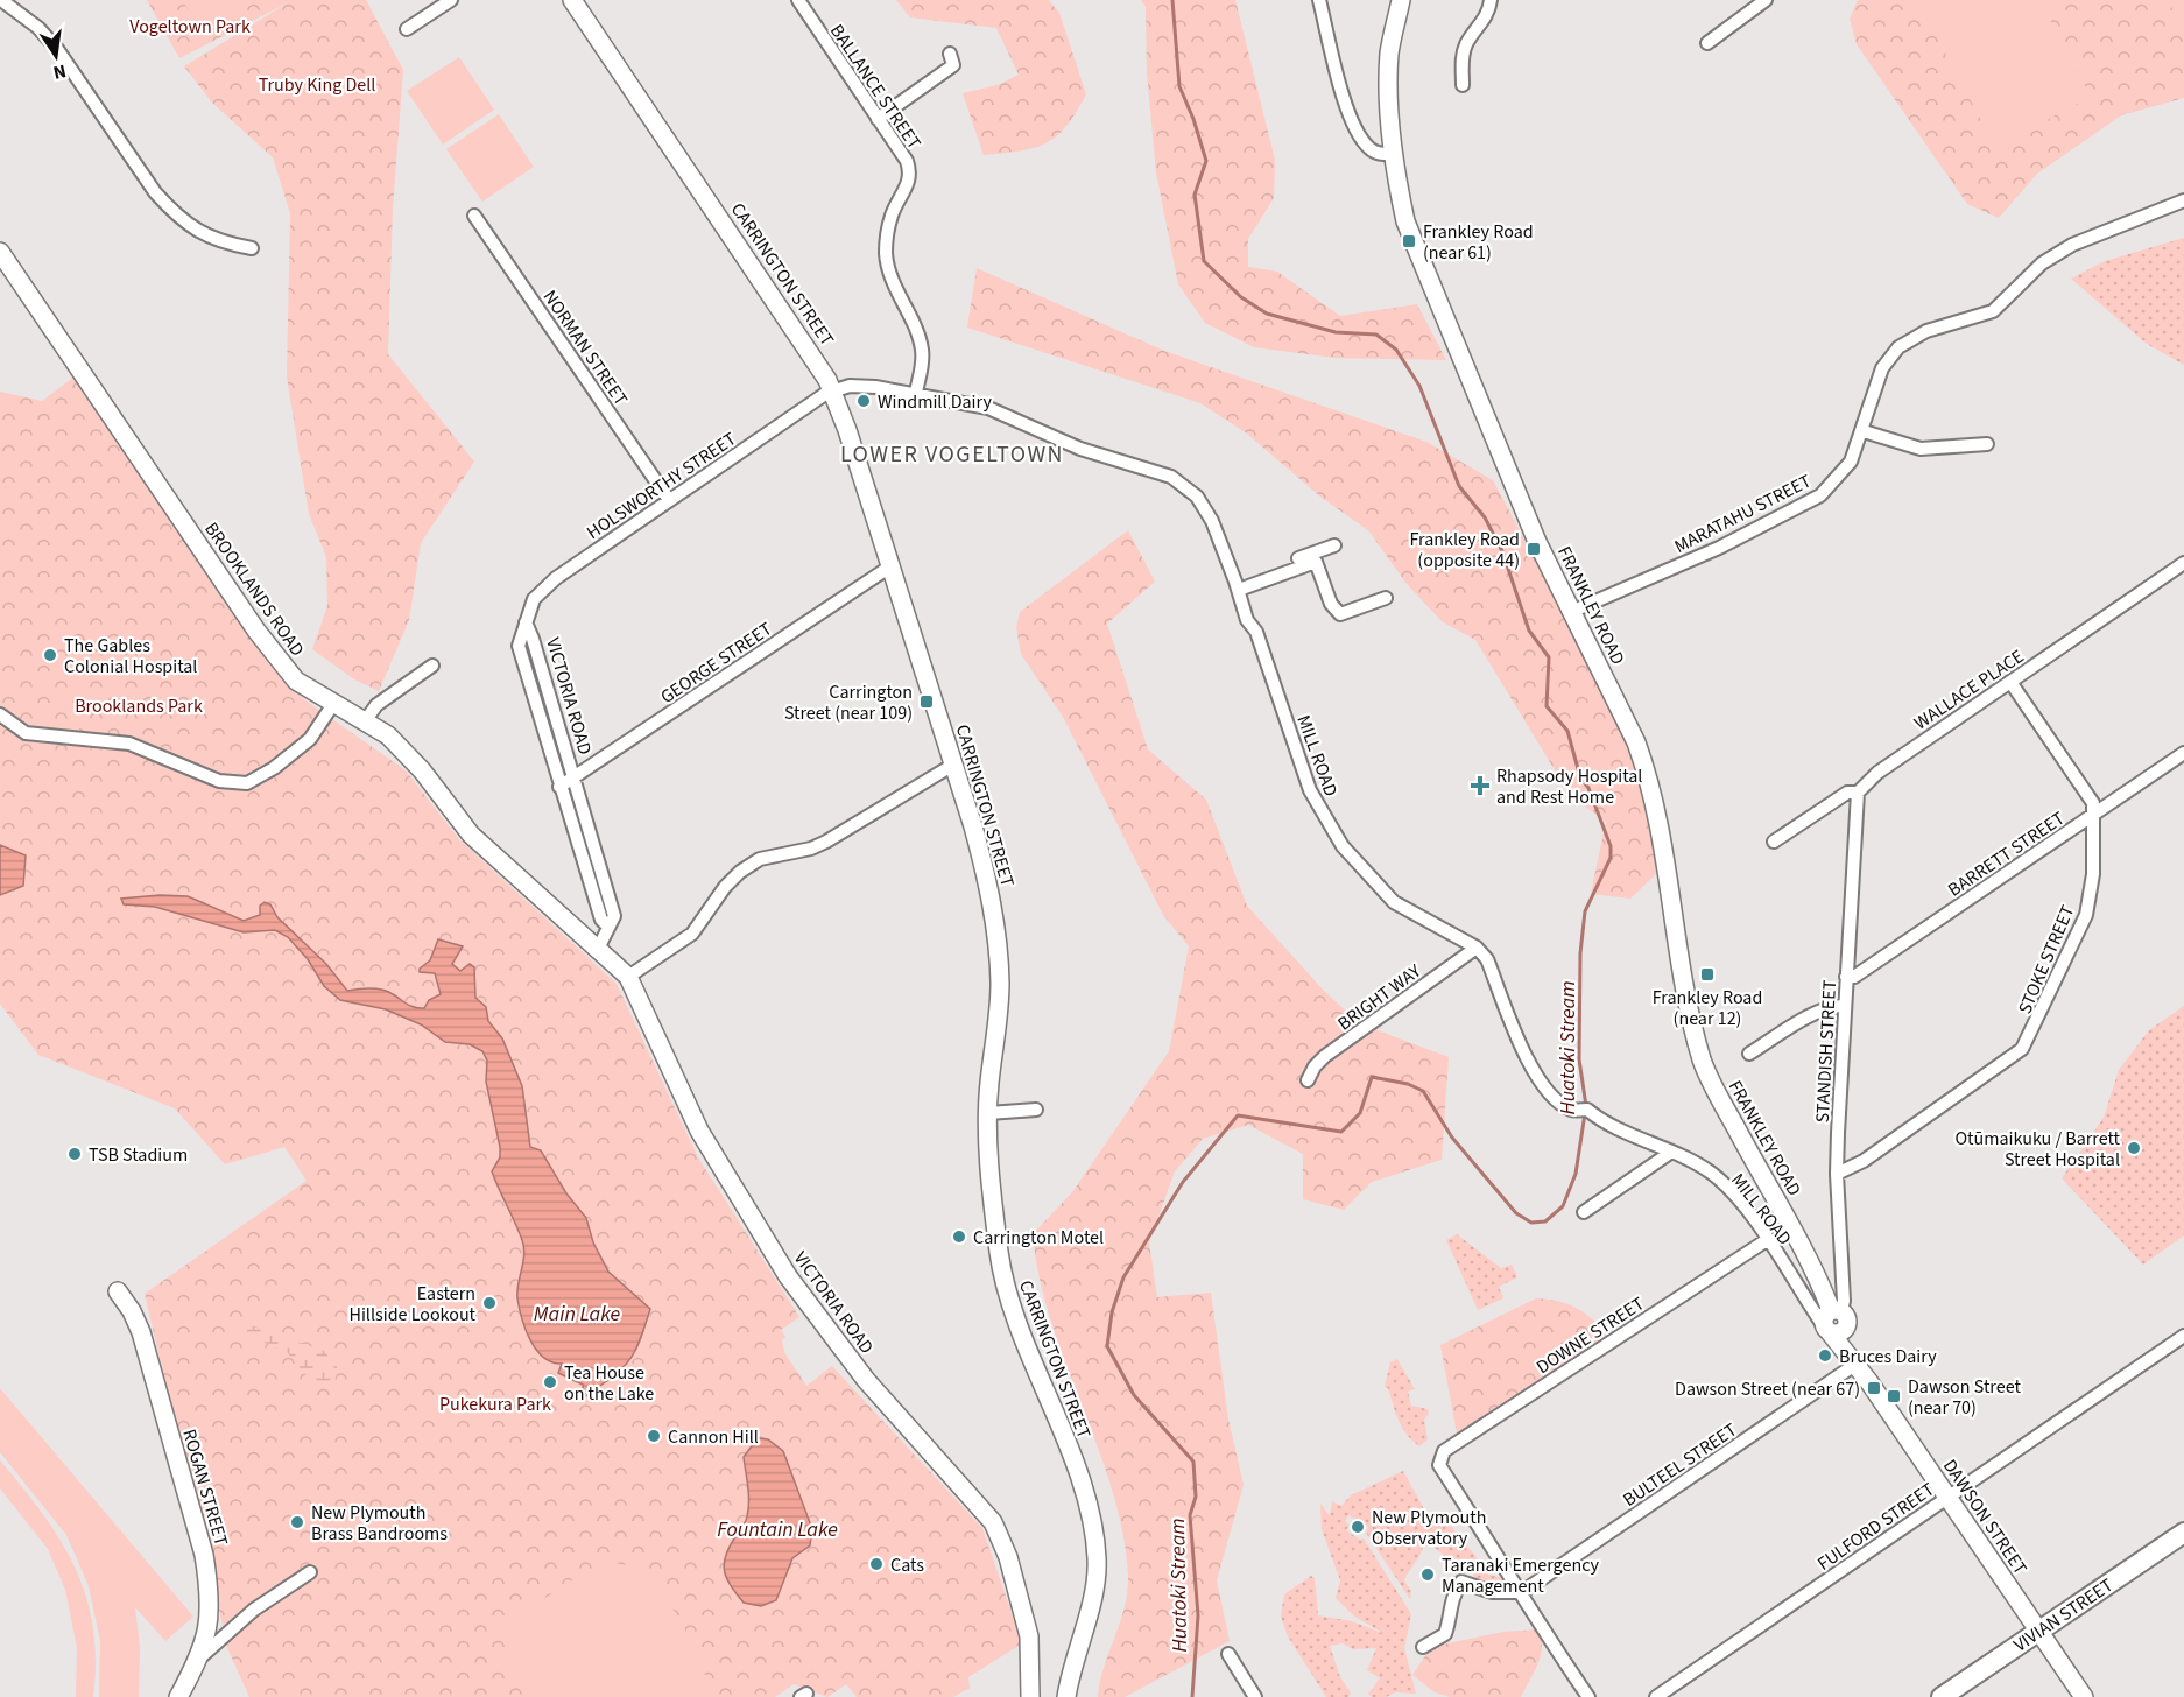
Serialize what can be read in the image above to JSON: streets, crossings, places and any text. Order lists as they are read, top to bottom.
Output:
{
  "streets": {
    "main road": ["VIVIAN STREET"],
    "street": [
      "BALLANCE STREET",
      "CARRINGTON STREET",
      "NORMAN STREET",
      "HOLSWORTHY STREET",
      "MARATAHU STREET",
      "BROOKLANDS ROAD",
      "FRANKLEY ROAD",
      "GEORGE STREET",
      "WALLACE PLACE",
      "VICTORIA ROAD",
      "MILL ROAD",
      "BARRETT STREET",
      "STOKE STREET",
      "BRIGHT WAY",
      "STANDISH STREET",
      "DOWNE STREET",
      "BULTEEL STREET",
      "ROGAN STREET",
      "DAWSON STREET",
      "FULFORD STREET"
    ]
  },
  "crossings": [
    ["BALLANCE STREET", "MILL ROAD"],
    ["CARRINGTON STREET", "HOLSWORTHY STREET"],
    ["CARRINGTON STREET", "GEORGE STREET"],
    ["CARRINGTON STREET", "MILL ROAD"],
    ["NORMAN STREET", "HOLSWORTHY STREET"],
    ["HOLSWORTHY STREET", "VICTORIA ROAD"],
    ["HOLSWORTHY STREET", "MILL ROAD"],
    ["MARATAHU STREET", "FRANKLEY ROAD"],
    ["BROOKLANDS ROAD", "VICTORIA ROAD"],
    ["FRANKLEY ROAD", "DAWSON STREET"],
    ["GEORGE STREET", "VICTORIA ROAD"],
    ["WALLACE PLACE", "STOKE STREET"],
    ["WALLACE PLACE", "STANDISH STREET"],
    ["MILL ROAD", "BRIGHT WAY"],
    ["MILL ROAD", "STANDISH STREET"],
    ["MILL ROAD", "DOWNE STREET"],
    ["MILL ROAD", "DAWSON STREET"],
    ["BARRETT STREET", "STOKE STREET"],
    ["BARRETT STREET", "STANDISH STREET"],
    ["STOKE STREET", "STANDISH STREET"],
    ["STANDISH STREET", "DAWSON STREET"],
    ["DOWNE STREET", "BULTEEL STREET"],
    ["BULTEEL STREET", "DAWSON STREET"],
    ["DAWSON STREET", "FULFORD STREET"],
    ["DAWSON STREET", "VIVIAN STREET"]
  ],
  "districts": ["LOWER VOGELTOWN"],
  "water": ["Huatoki Stream", "Main Lake", "Fountain Lake"],
  "parks": [
    "Vogeltown Park",
    "Truby King Dell",
    "Brooklands Park",
    "Pukekura Park"
  ],
  "places": {
    "transit": [
      "Frankley Road (near 61)",
      "Frankley Road (opposite 44)",
      "Carrington Street (near 109)",
      "Frankley Road (near 12)",
      "Dawson Street (near 67)",
      "Dawson Street (near 70)"
    ],
    "other": [
      "Windmill Dairy",
      "The Gables Colonial Hospital",
      "Otūmaikuku / Barrett Street Hospital",
      "TSB Stadium",
      "Carrington Motel",
      "Eastern Hillside Lookout",
      "Bruces Dairy",
      "Tea House on the Lake",
      "Cannon Hill",
      "New Plymouth Brass Bandrooms",
      "New Plymouth Observatory",
      "Cats",
      "Taranaki Emergency Management"
    ],
    "health": ["Rhapsody Hospital and Rest Home"]
  },
  "north": "bottom"
}
